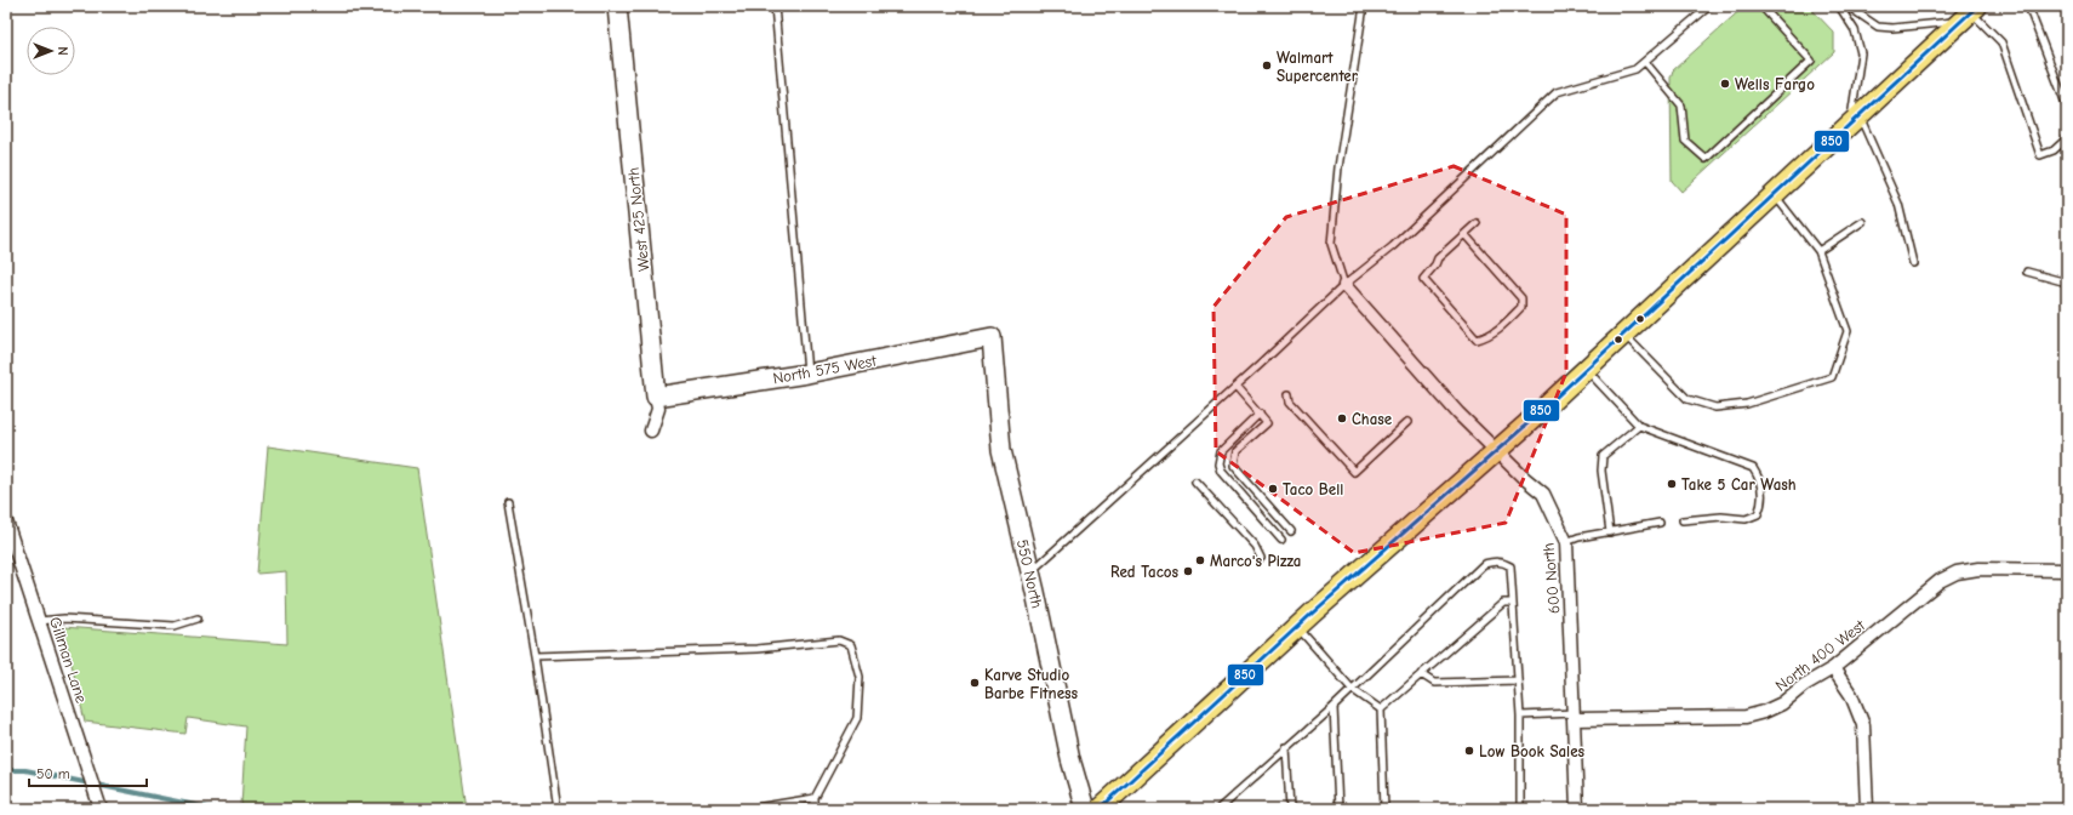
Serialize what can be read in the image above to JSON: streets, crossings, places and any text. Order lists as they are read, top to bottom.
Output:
{
  "streets": {
    "street": [
      "West 425 North",
      "North 575 West",
      "550 North",
      "600 North",
      "North 400 West",
      "Gillman Lane"
    ]
  },
  "crossings": [
    ["West 425 North", "North 575 West"],
    ["North 575 West", "550 North"],
    ["600 North", "North 400 West"]
  ],
  "places": [
    "Walmart Supercenter",
    "Wells Fargo",
    "Chase",
    "Take 5 Car Wash",
    "Taco Bell",
    "Marco's Pizza",
    "Red Tacos",
    "Karve Studio Barbe Fitness",
    "Low Book Sales"
  ],
  "lines": ["transit line 850"],
  "scale_bar": "50 m",
  "north": "right"
}
